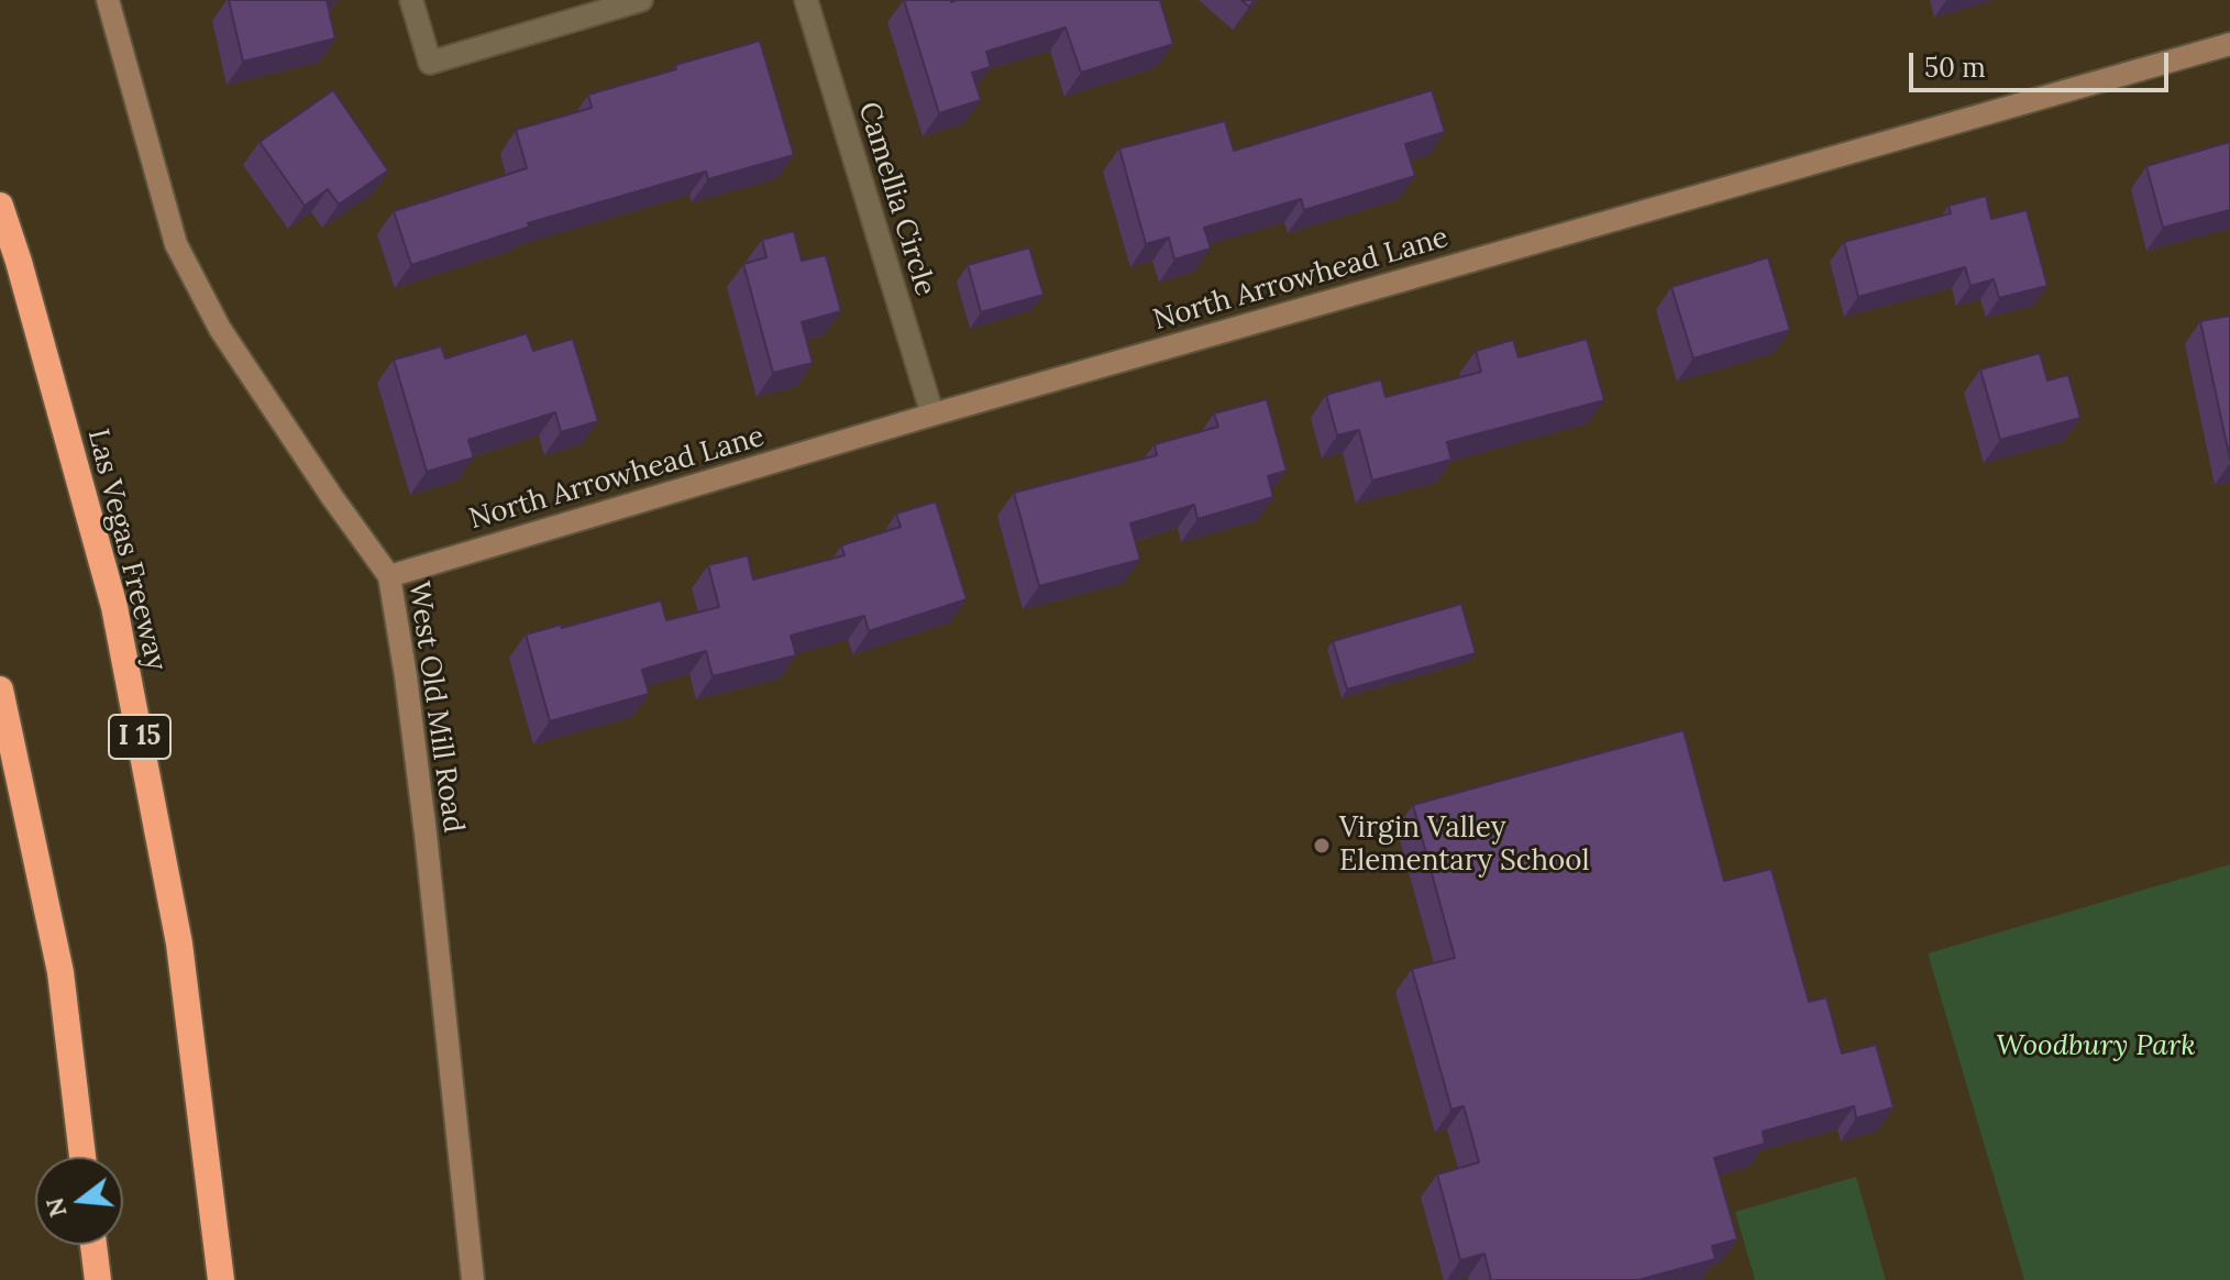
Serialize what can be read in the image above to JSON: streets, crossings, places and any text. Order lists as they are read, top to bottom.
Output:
{
  "streets": {
    "highway": ["Las Vegas Freeway", "I 15"],
    "street": ["Camellia Circle", "North Arrowhead Lane", "West Old Mill Road"]
  },
  "crossings": [
    ["Camellia Circle", "North Arrowhead Lane"],
    ["North Arrowhead Lane", "West Old Mill Road"]
  ],
  "parks": ["Woodbury Park"],
  "places": ["Virgin Valley Elementary School"],
  "scale_bar": "50 m",
  "north": "left"
}
